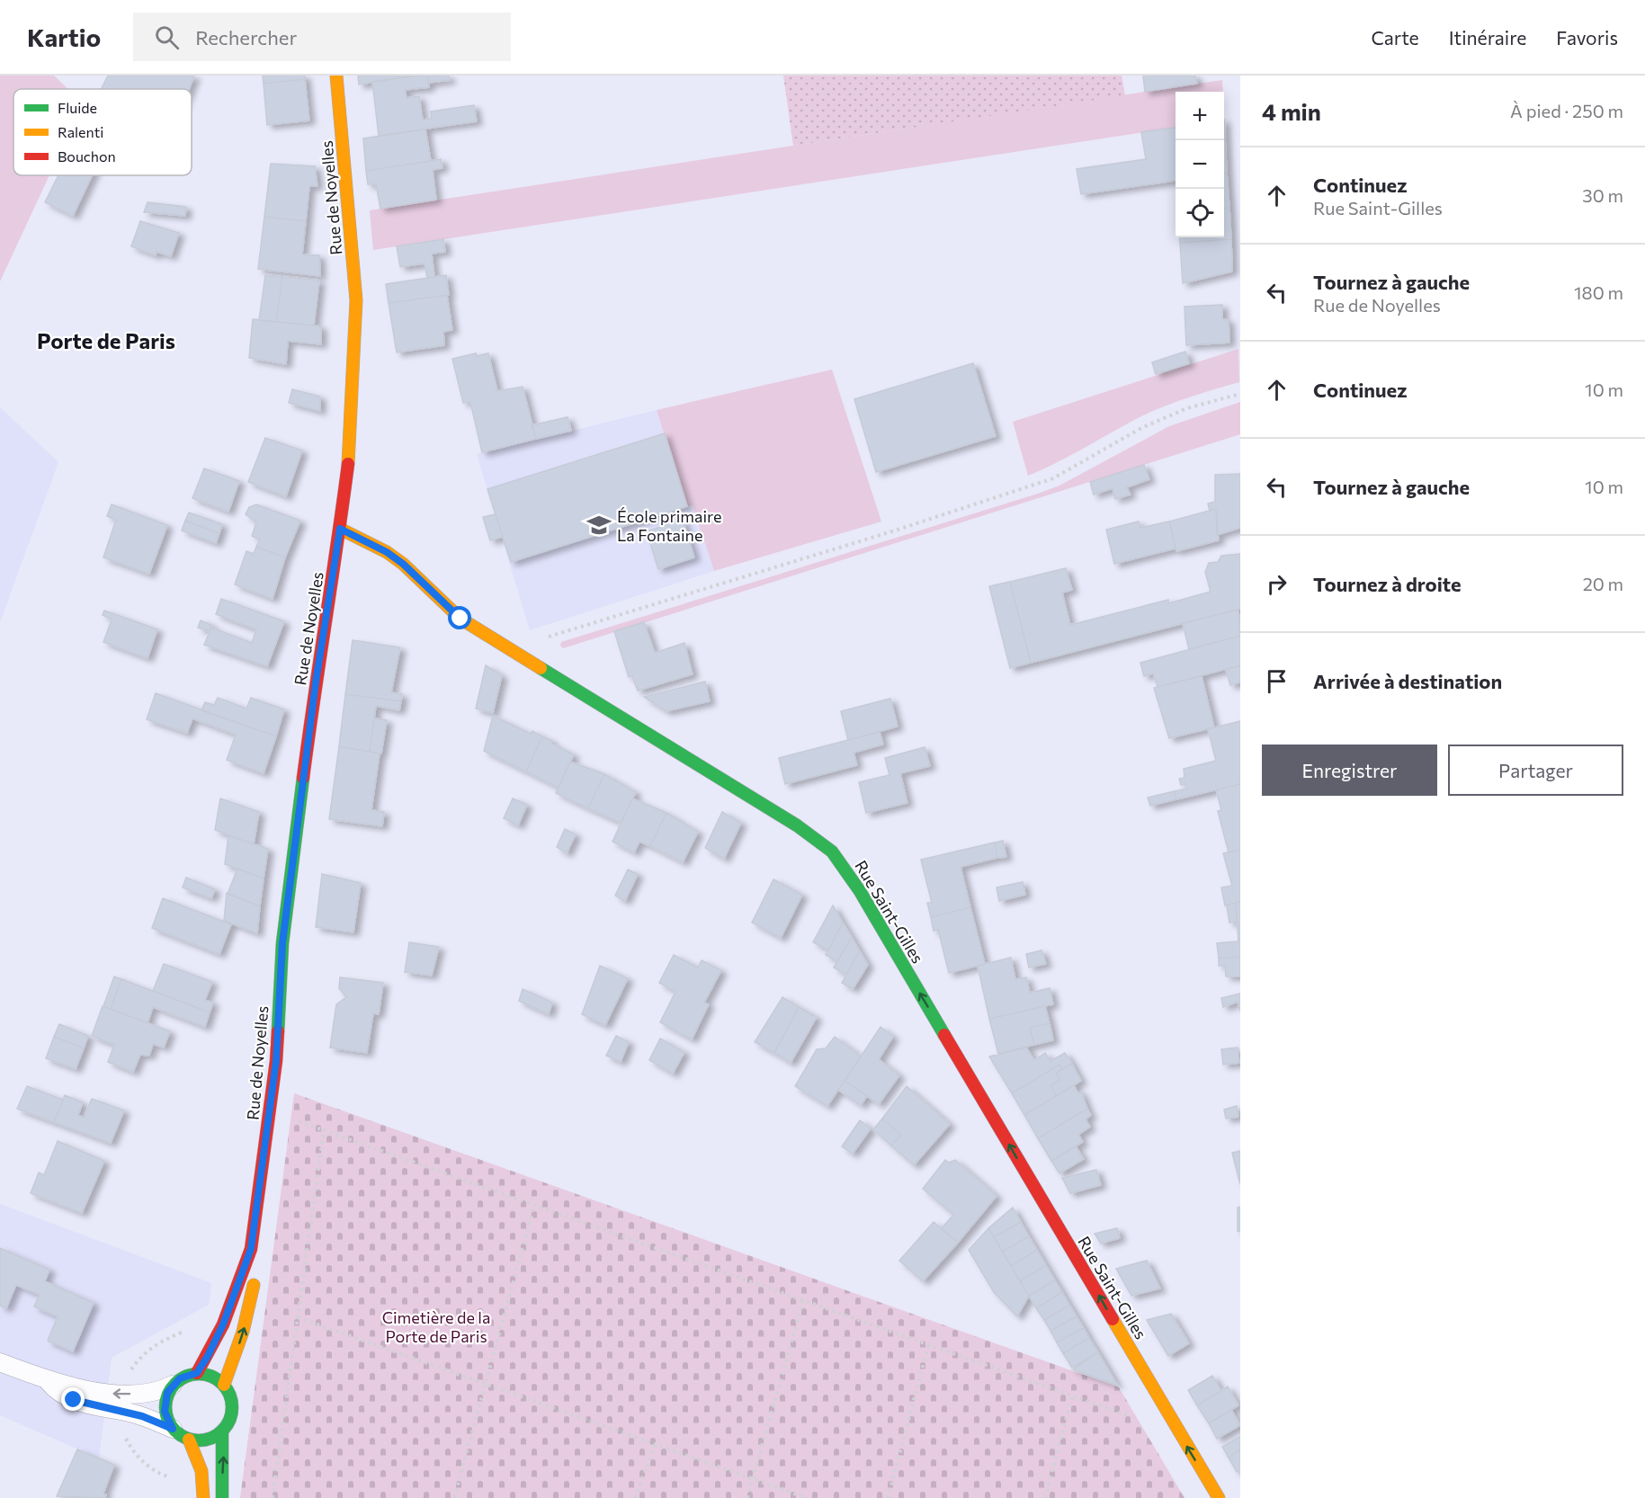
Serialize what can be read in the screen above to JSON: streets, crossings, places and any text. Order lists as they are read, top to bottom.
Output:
{
  "streets": {
    "street": ["Rue de Noyelles", "Rue Saint-Gilles"]
  },
  "crossings": [
    ["Rue de Noyelles", "Rue Saint-Gilles"]
  ],
  "one_way": ["Rue Saint-Gilles"],
  "districts": ["Porte de Paris"],
  "parks": ["Cimetière de la Porte de Paris"],
  "places": {
    "school or university": ["École primaire La Fontaine"]
  },
  "legend": ["Fluide", "Ralenti", "Bouchon"],
  "page": {
    "header": "Kartio",
    "search": "Rechercher",
    "nav": ["Carte", "Itinéraire", "Favoris"],
    "heading": ["4 min", "À pied · 250 m"],
    "map_buttons": ["+", "−"],
    "list": [
      ["Continuez", "Rue Saint-Gilles", "30 m"],
      ["Tournez à gauche", "Rue de Noyelles", "180 m"],
      ["Continuez", "10 m"],
      ["Tournez à gauche", "10 m"],
      ["Tournez à droite", "20 m"],
      "Arrivée à destination"
    ],
    "buttons": ["Enregistrer", "Partager"]
  }
}
